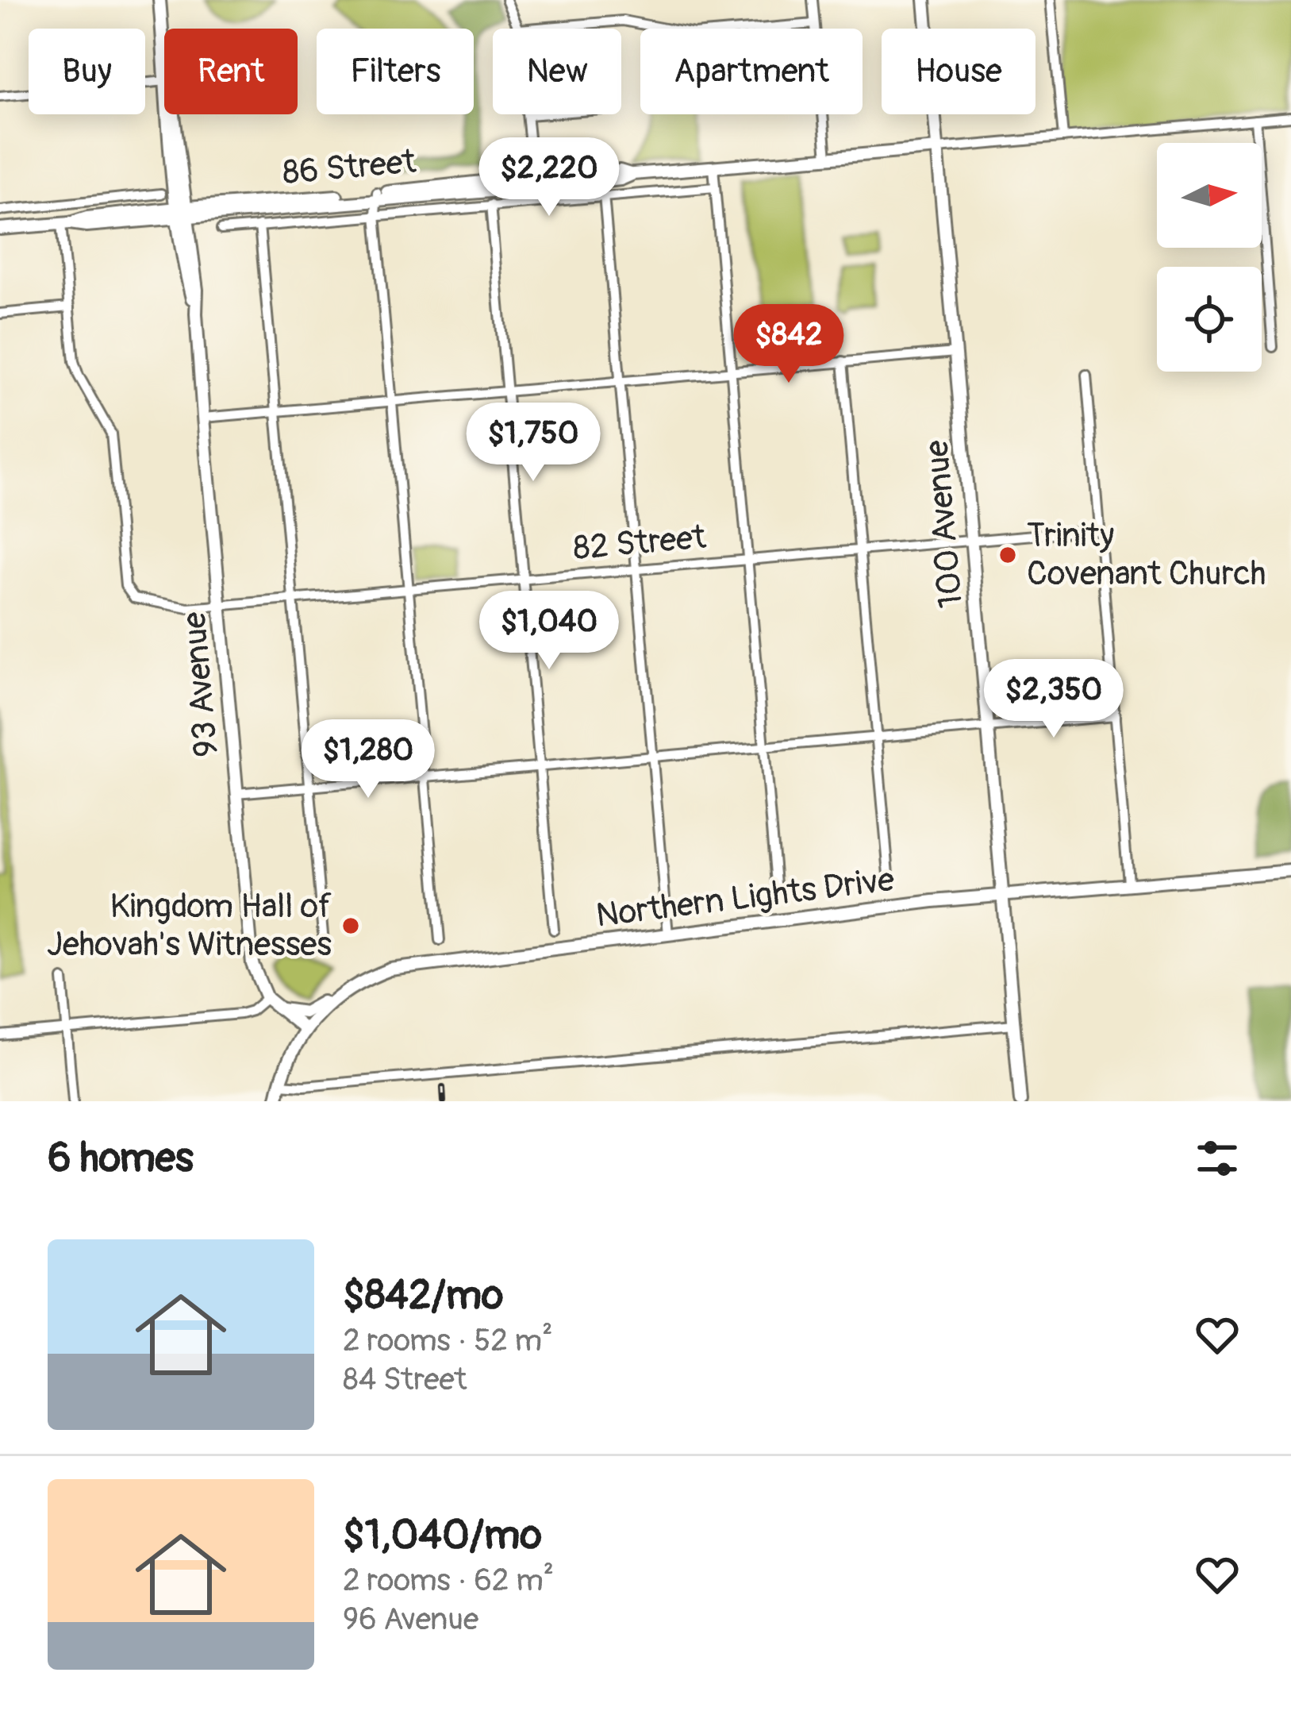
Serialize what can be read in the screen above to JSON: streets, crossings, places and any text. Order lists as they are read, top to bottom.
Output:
{
  "streets": {
    "main road": [
      "86 Street",
      "100 Avenue",
      "93 Avenue",
      "Northern Lights Drive"
    ],
    "street": ["82 Street"]
  },
  "crossings": [
    ["86 Street", "100 Avenue"],
    ["86 Street", "93 Avenue"],
    ["100 Avenue", "82 Street"],
    ["100 Avenue", "Northern Lights Drive"],
    ["82 Street", "93 Avenue"],
    ["93 Avenue", "Northern Lights Drive"]
  ],
  "places": ["Trinity Covenant Church", "Kingdom Hall of Jehovah's Witnesses"],
  "north": "right",
  "page": {
    "chip": [
      "Buy",
      "Rent",
      "Filters",
      "New",
      "Apartment",
      "House"
    ],
    "price": [
      "$2,220",
      "$842",
      "$1,750",
      "$1,040",
      "$2,350",
      "$1,280"
    ],
    "heading": "6 homes",
    "list": [
      {
        "name": "$842/mo",
        "note": "2 rooms · 52 m² · 84 Street"
      },
      {
        "name": "$1,040/mo",
        "note": "2 rooms · 62 m² · 96 Avenue"
      }
    ]
  }
}
